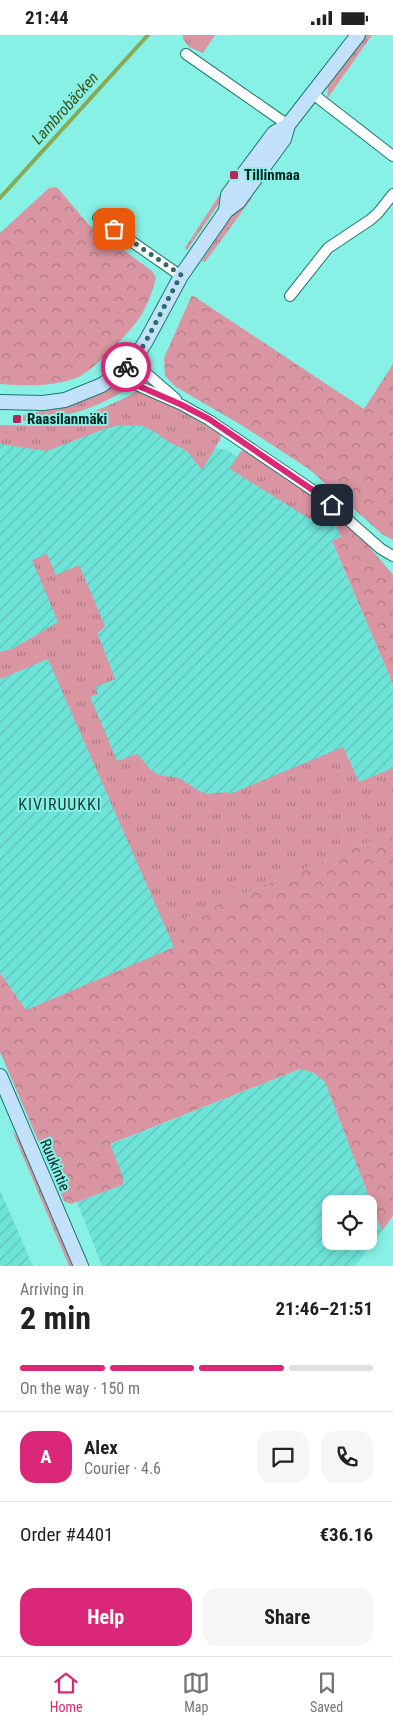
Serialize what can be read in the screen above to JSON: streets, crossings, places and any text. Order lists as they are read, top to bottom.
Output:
{
  "streets": {
    "street": ["Ruukintie"]
  },
  "districts": ["KIVIRUUKKI"],
  "water": ["Lambrobäcken"],
  "places": {
    "transit": ["Tillinmaa", "Raasilanmäki"]
  },
  "page": {
    "status": "21:44",
    "heading": ["2 min", "Arriving in", "21:46–21:51"],
    "panel": [
      "Alex",
      "Courier · 4.6",
      "Order #4401",
      "€36.16"
    ],
    "bar": "On the way · 150 m",
    "round": "A",
    "buttons": ["Help", "Share"],
    "tabs": ["Home", "Map", "Saved"]
  }
}
